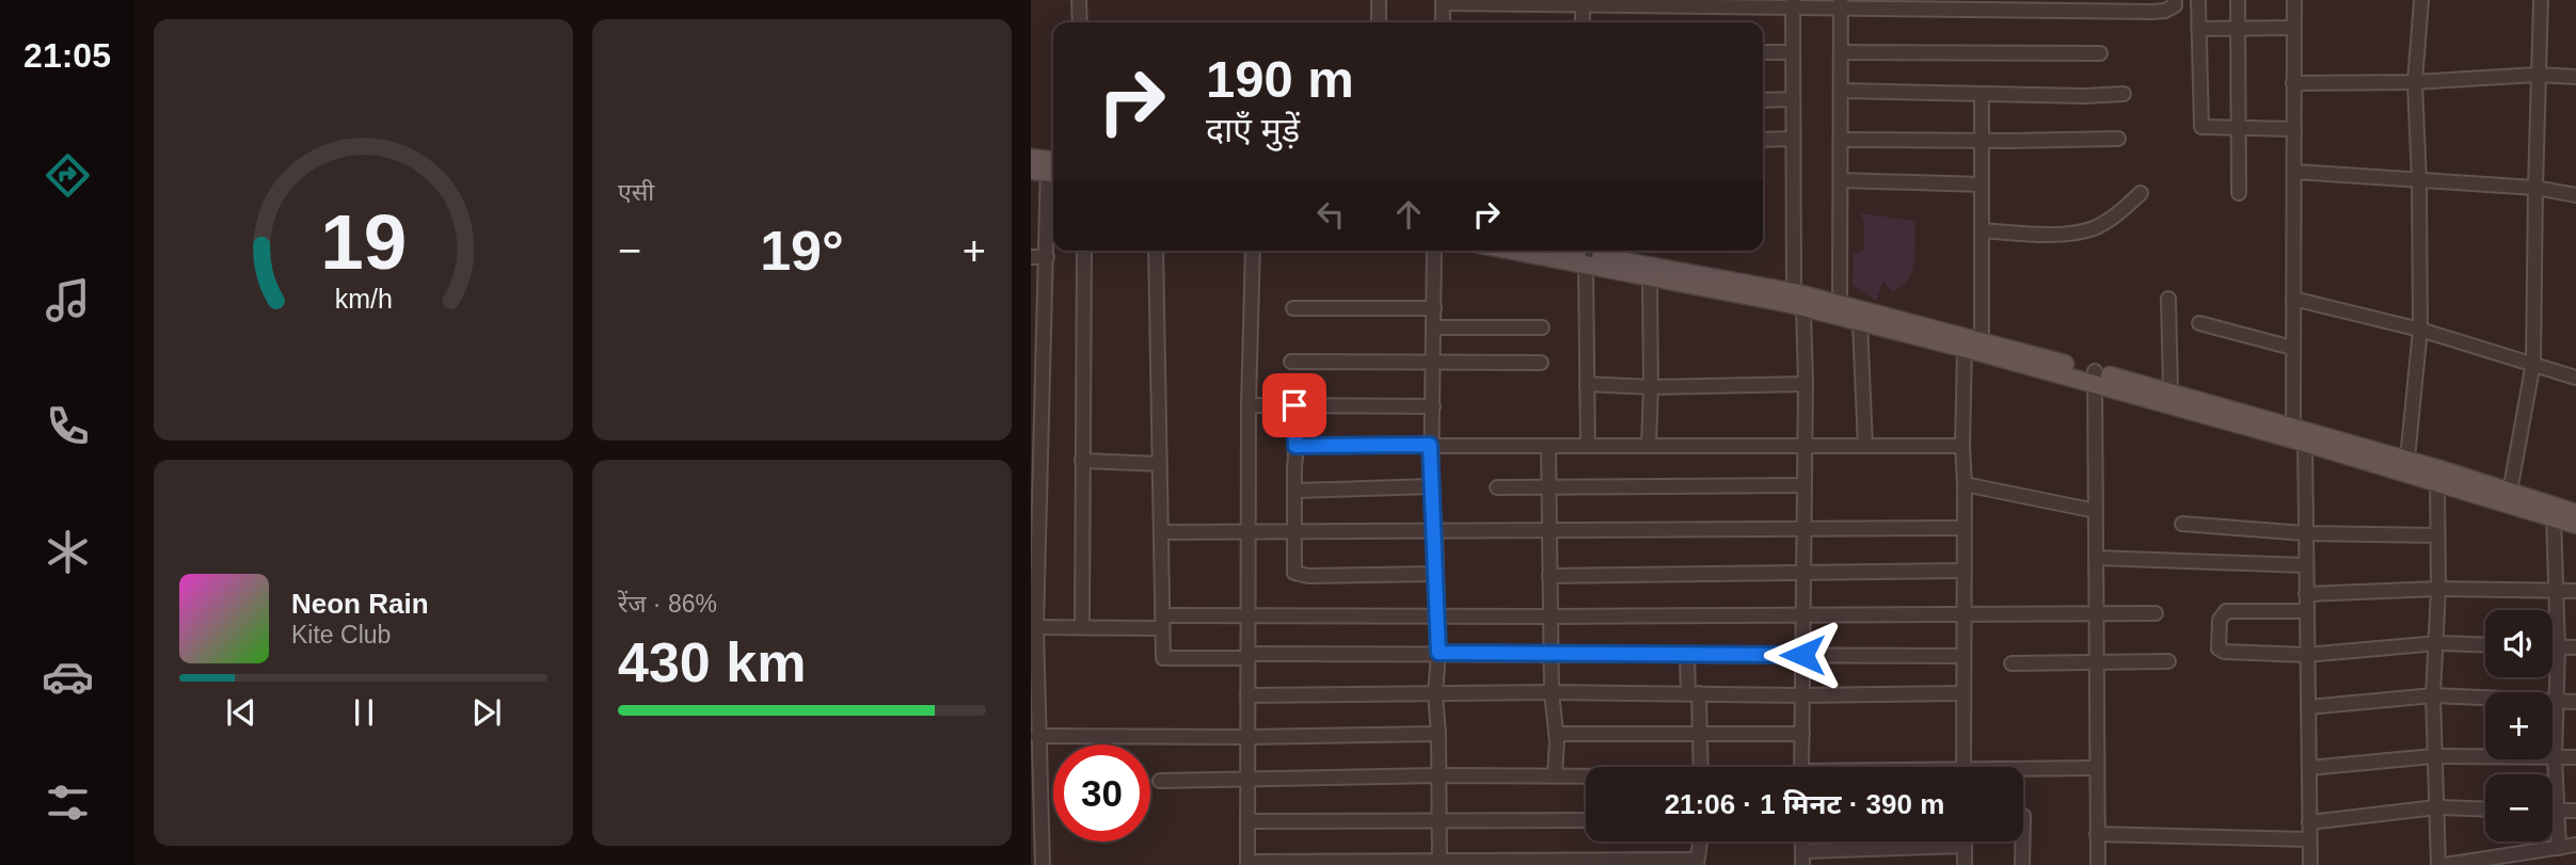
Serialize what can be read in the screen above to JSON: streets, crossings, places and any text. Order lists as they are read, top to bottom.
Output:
{
  "page": {
    "tabs": "21:05",
    "tile": [
      "एसी",
      ["रेंज · 86%", "430 km"]
    ],
    "turn": ["190 m", "दाएँ मुड़ें"],
    "heat": ["−", "19°", "+"],
    "song": ["Neon Rain", "Kite Club"],
    "map_buttons": ["+", "−"],
    "limit": "30",
    "trip": "21:06 · 1 मिनट · 390 m",
    "gauge": ["19", "km/h"]
  }
}
